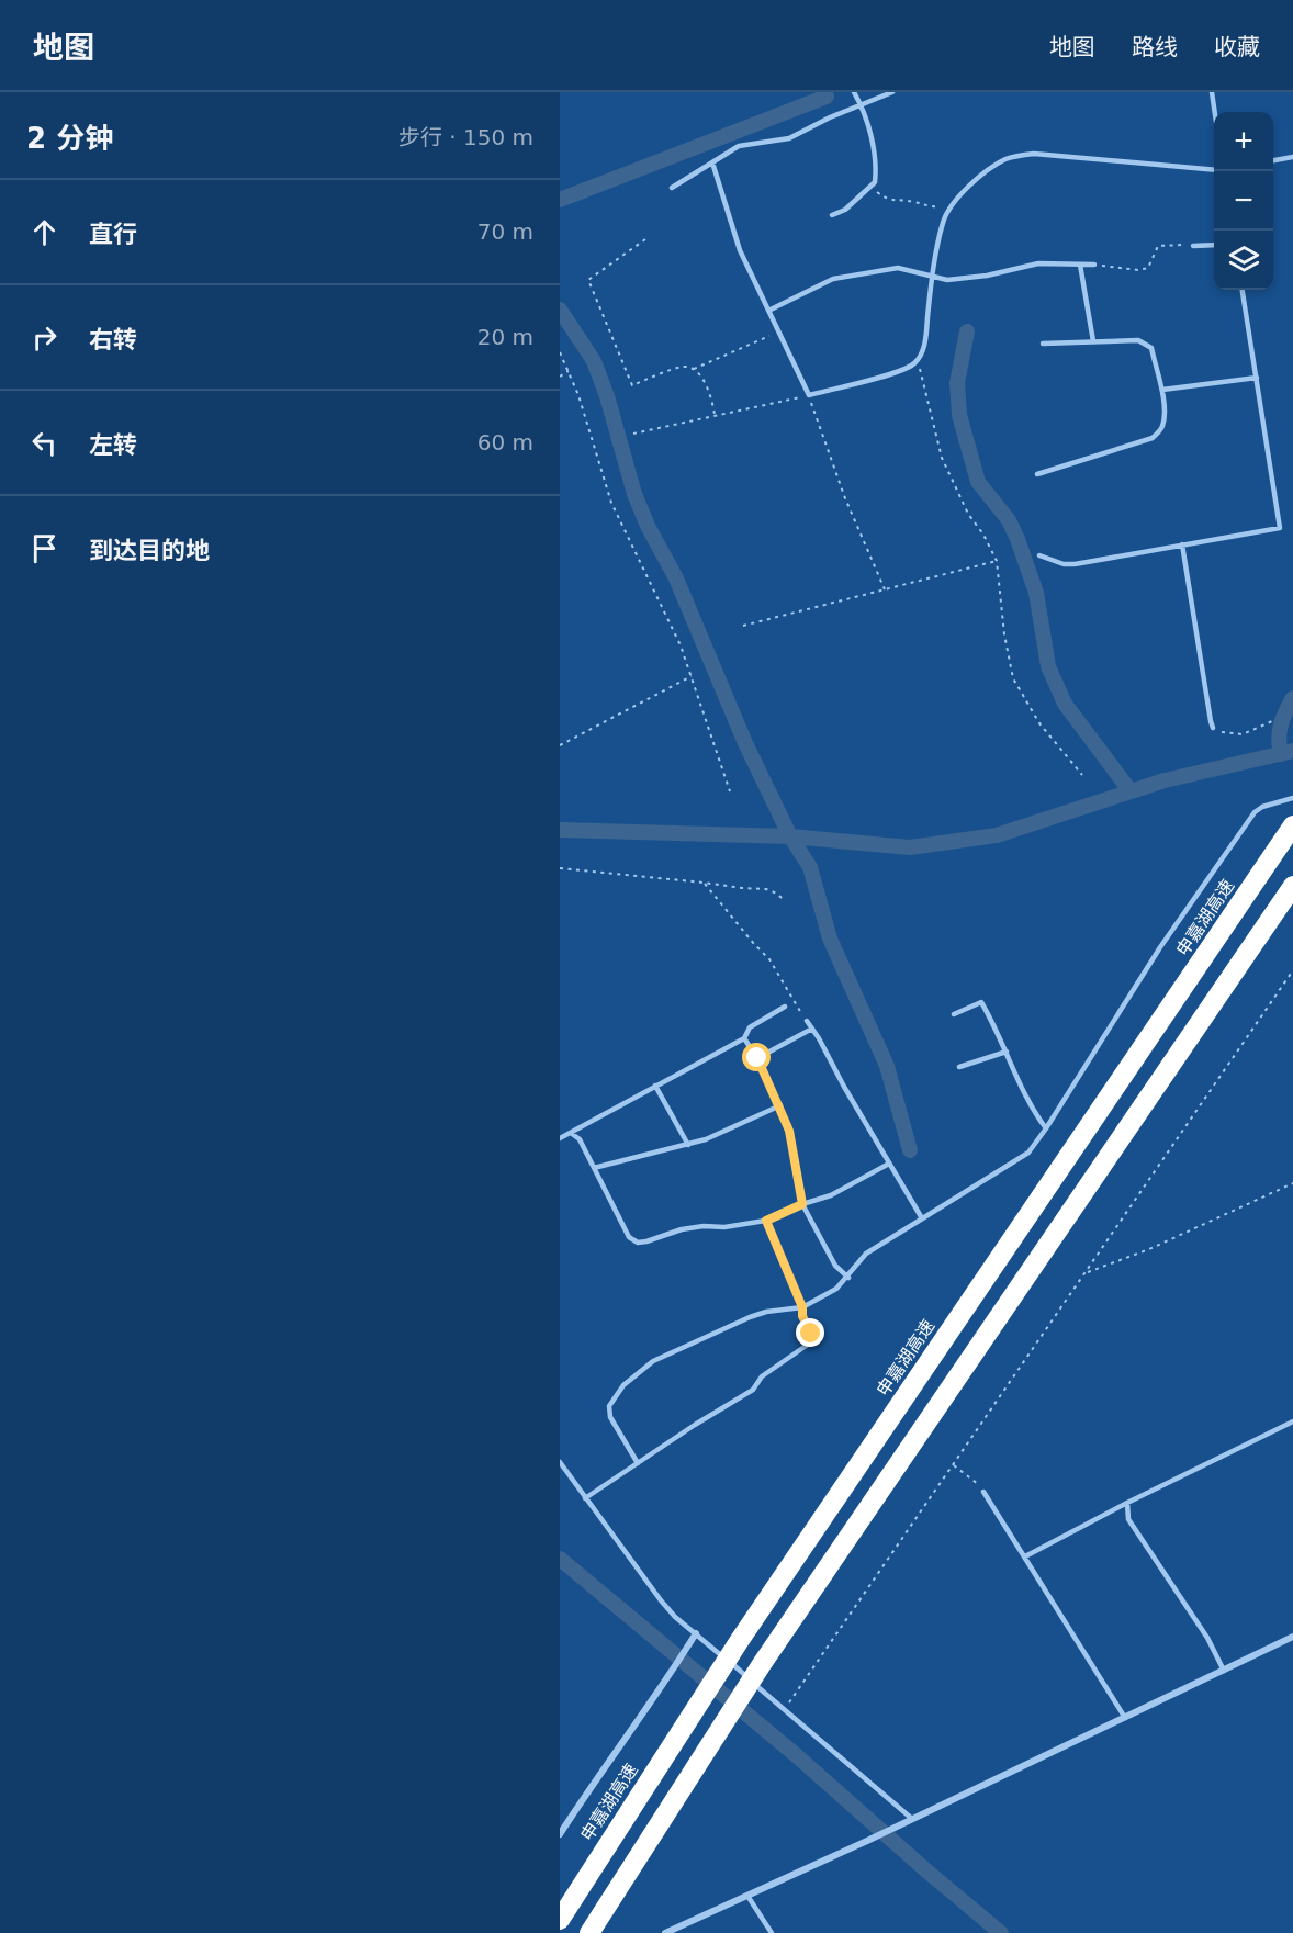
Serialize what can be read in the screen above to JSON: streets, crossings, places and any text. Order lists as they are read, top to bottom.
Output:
{
  "streets": {
    "highway": ["申嘉湖高速"]
  },
  "page": {
    "header": "地图",
    "nav": ["地图", "路线", "收藏"],
    "heading": ["2 分钟", "步行 · 150 m"],
    "map_buttons": ["+", "−"],
    "list": [
      ["直行", "70 m"],
      ["右转", "20 m"],
      ["左转", "60 m"],
      "到达目的地"
    ]
  }
}
